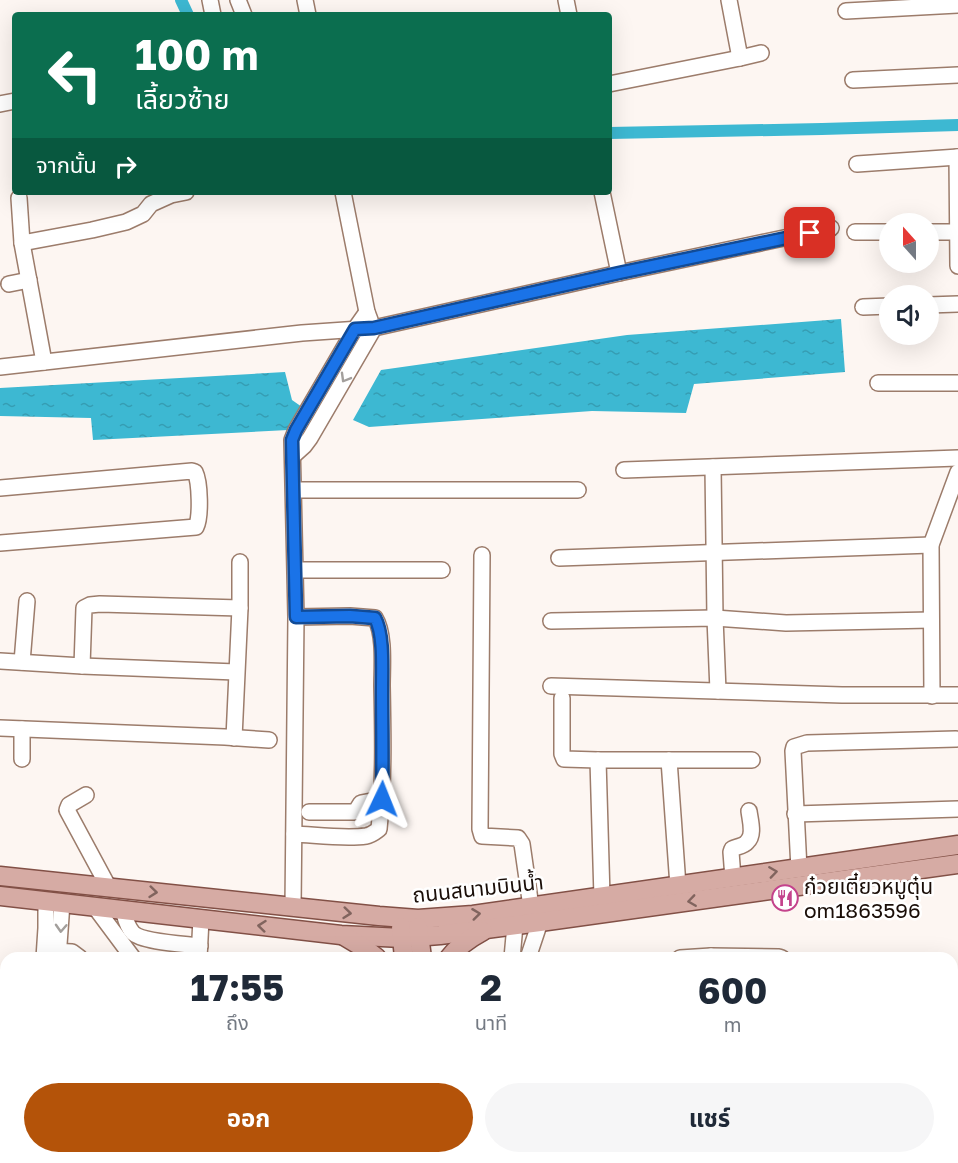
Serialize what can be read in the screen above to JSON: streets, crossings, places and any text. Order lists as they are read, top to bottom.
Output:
{
  "streets": {
    "main road": ["ถนนสนามบินน้ำ"]
  },
  "places": {
    "restaurant": ["ก๋วยเตี๋ยวหมูตุ๋น om1863596"]
  },
  "north": "top",
  "page": {
    "turn": ["100 m", "เลี้ยวซ้าย"],
    "then": "จากนั้น",
    "eta": [
      "17:55",
      "ถึง",
      "2",
      "นาที",
      "600",
      "m"
    ],
    "buttons": ["ออก", "แชร์"]
  }
}
